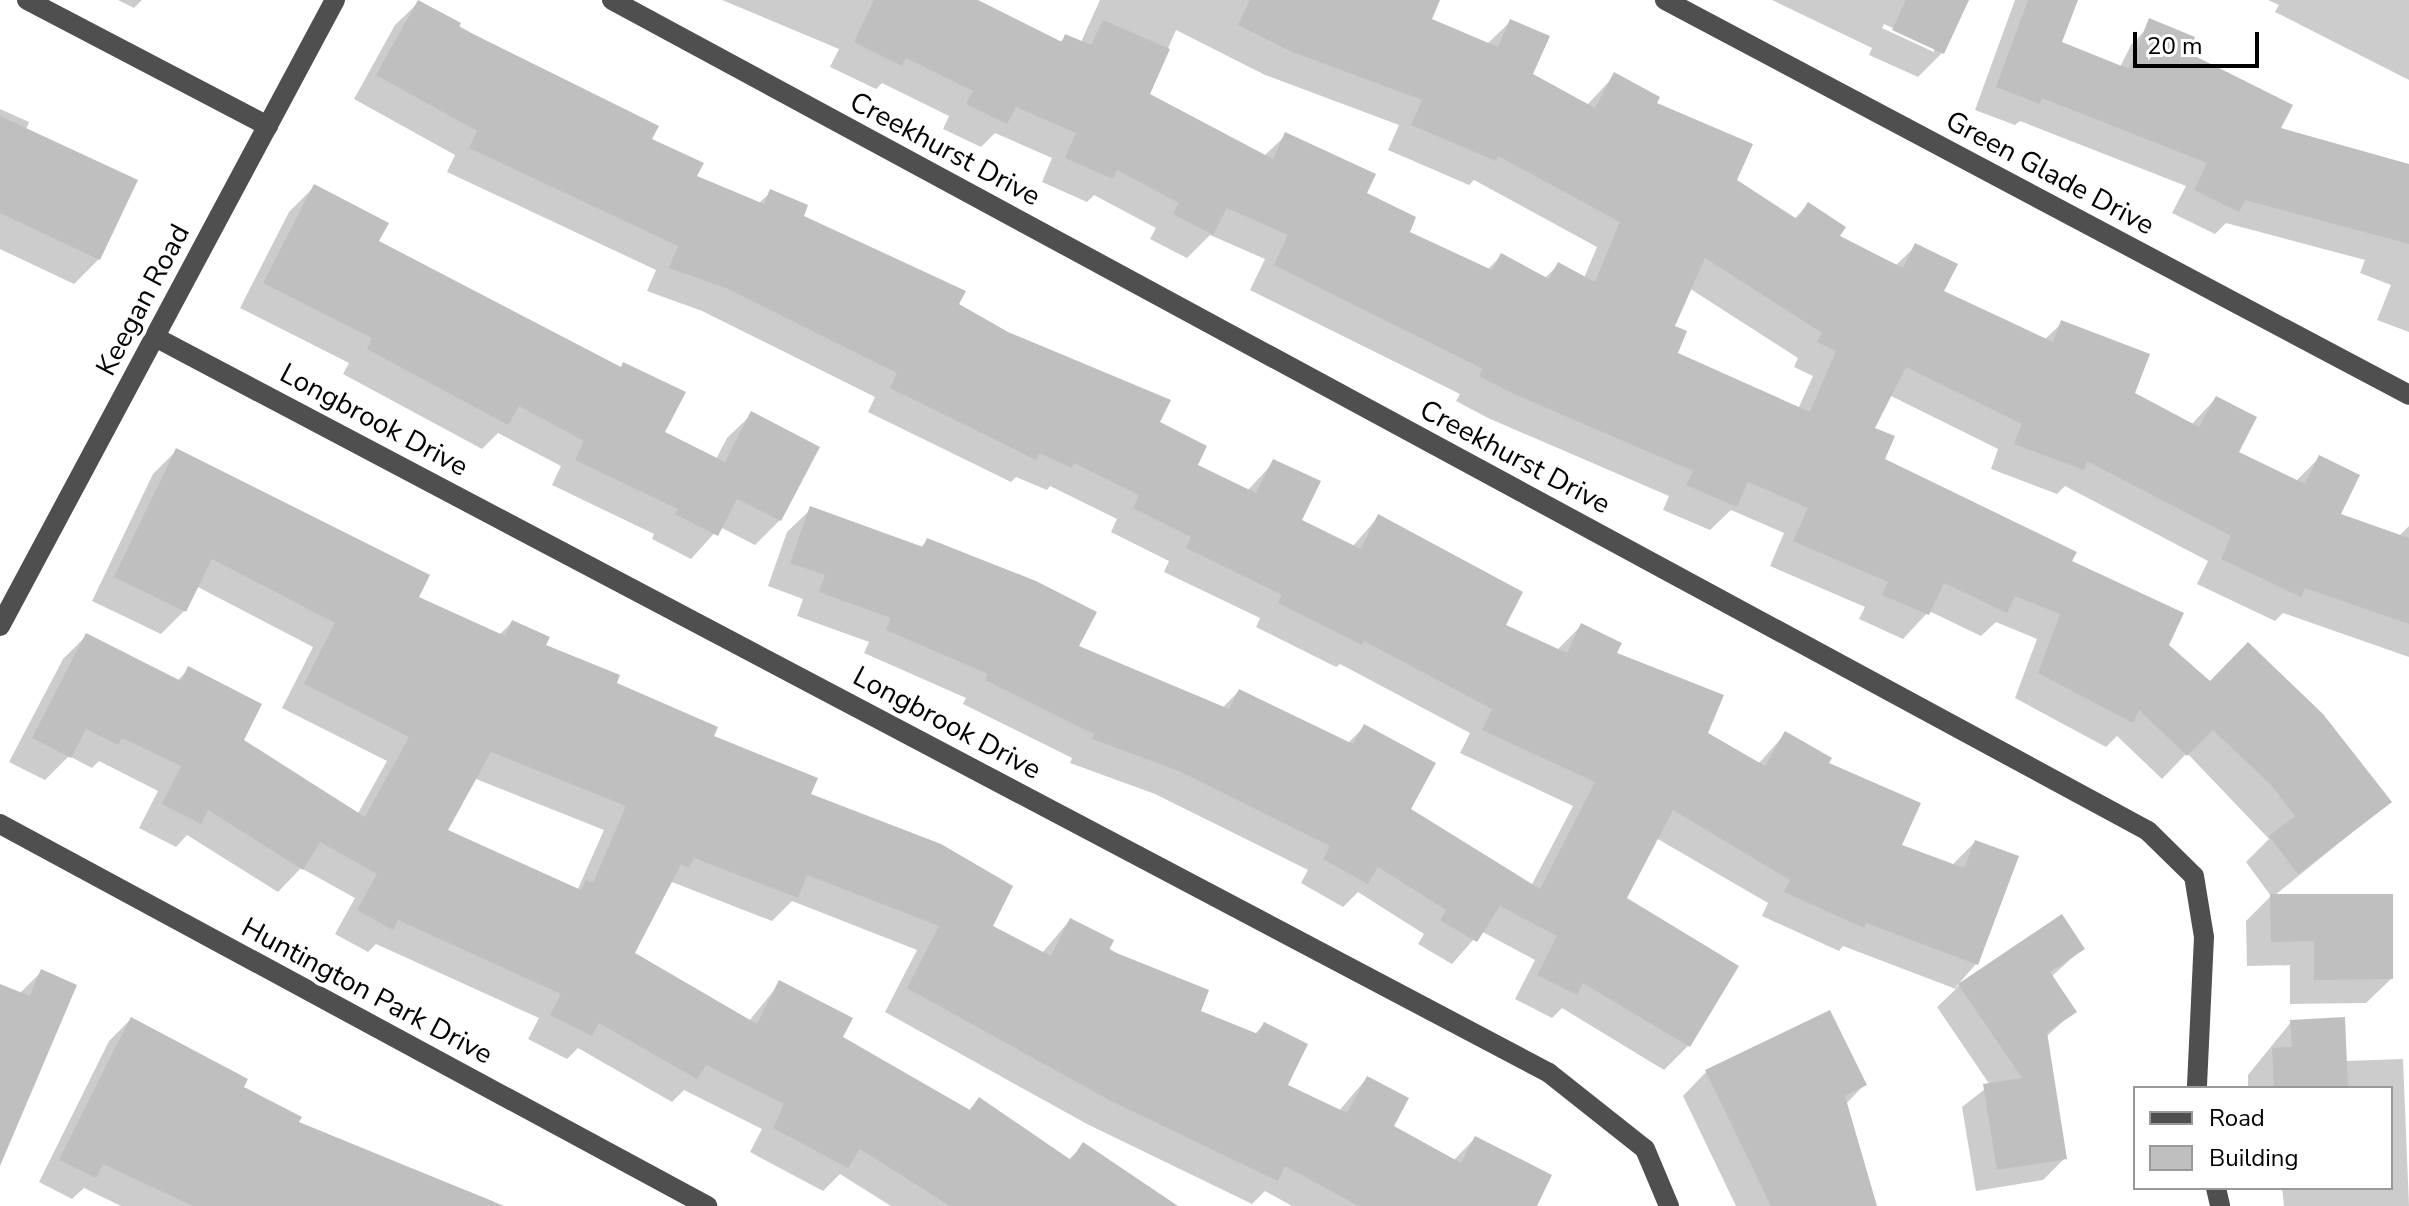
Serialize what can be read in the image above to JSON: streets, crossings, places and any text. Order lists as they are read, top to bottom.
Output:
{
  "streets": {
    "street": [
      "Creekhurst Drive",
      "Green Glade Drive",
      "Keegan Road",
      "Longbrook Drive",
      "Huntington Park Drive"
    ]
  },
  "crossings": [
    ["Keegan Road", "Longbrook Drive"]
  ],
  "legend": ["Road", "Building"],
  "scale_bar": "20 m"
}
